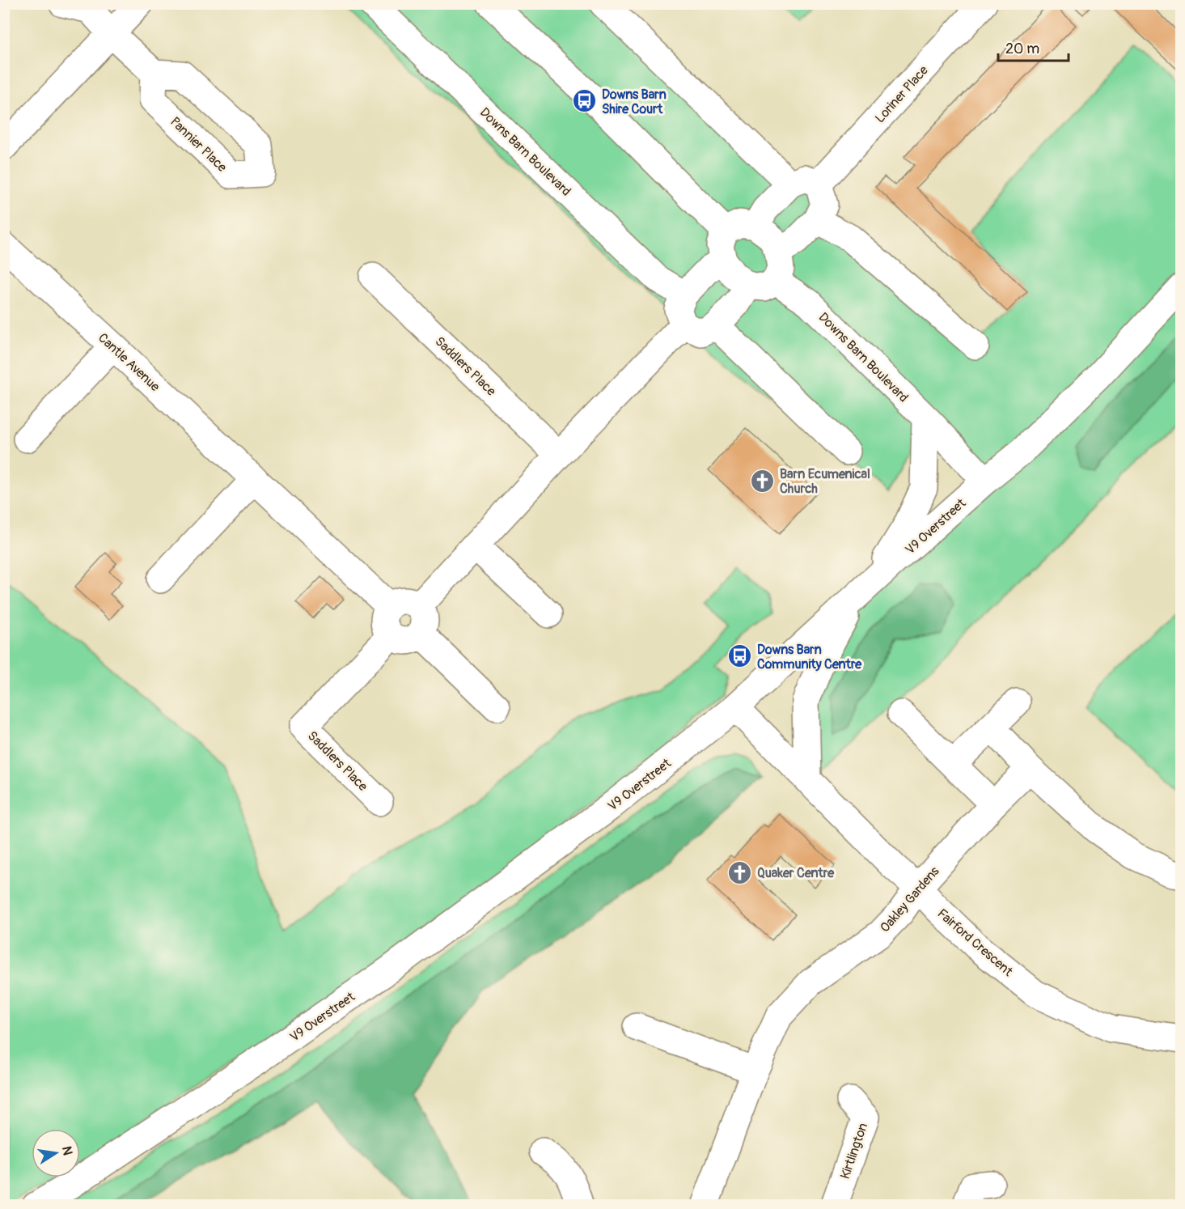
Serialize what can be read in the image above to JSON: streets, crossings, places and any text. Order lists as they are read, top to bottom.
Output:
{
  "streets": {
    "street": [
      "Loriner Place",
      "Downs Barn Boulevard",
      "Cantle Avenue",
      "Saddlers Place",
      "V9 Overstreet",
      "Oakley Gardens",
      "Fairford Crescent",
      "Kirtlington"
    ]
  },
  "crossings": [
    ["Downs Barn Boulevard", "V9 Overstreet"],
    ["Cantle Avenue", "Saddlers Place"],
    ["V9 Overstreet", "Fairford Crescent"],
    ["Oakley Gardens", "Fairford Crescent"]
  ],
  "places": {
    "bus stop": ["Downs Barn Shire Court", "Downs Barn Community Centre"],
    "church": ["Barn Ecumenical Church", "Quaker Centre"]
  },
  "scale_bar": "20 m",
  "north": "right"
}
